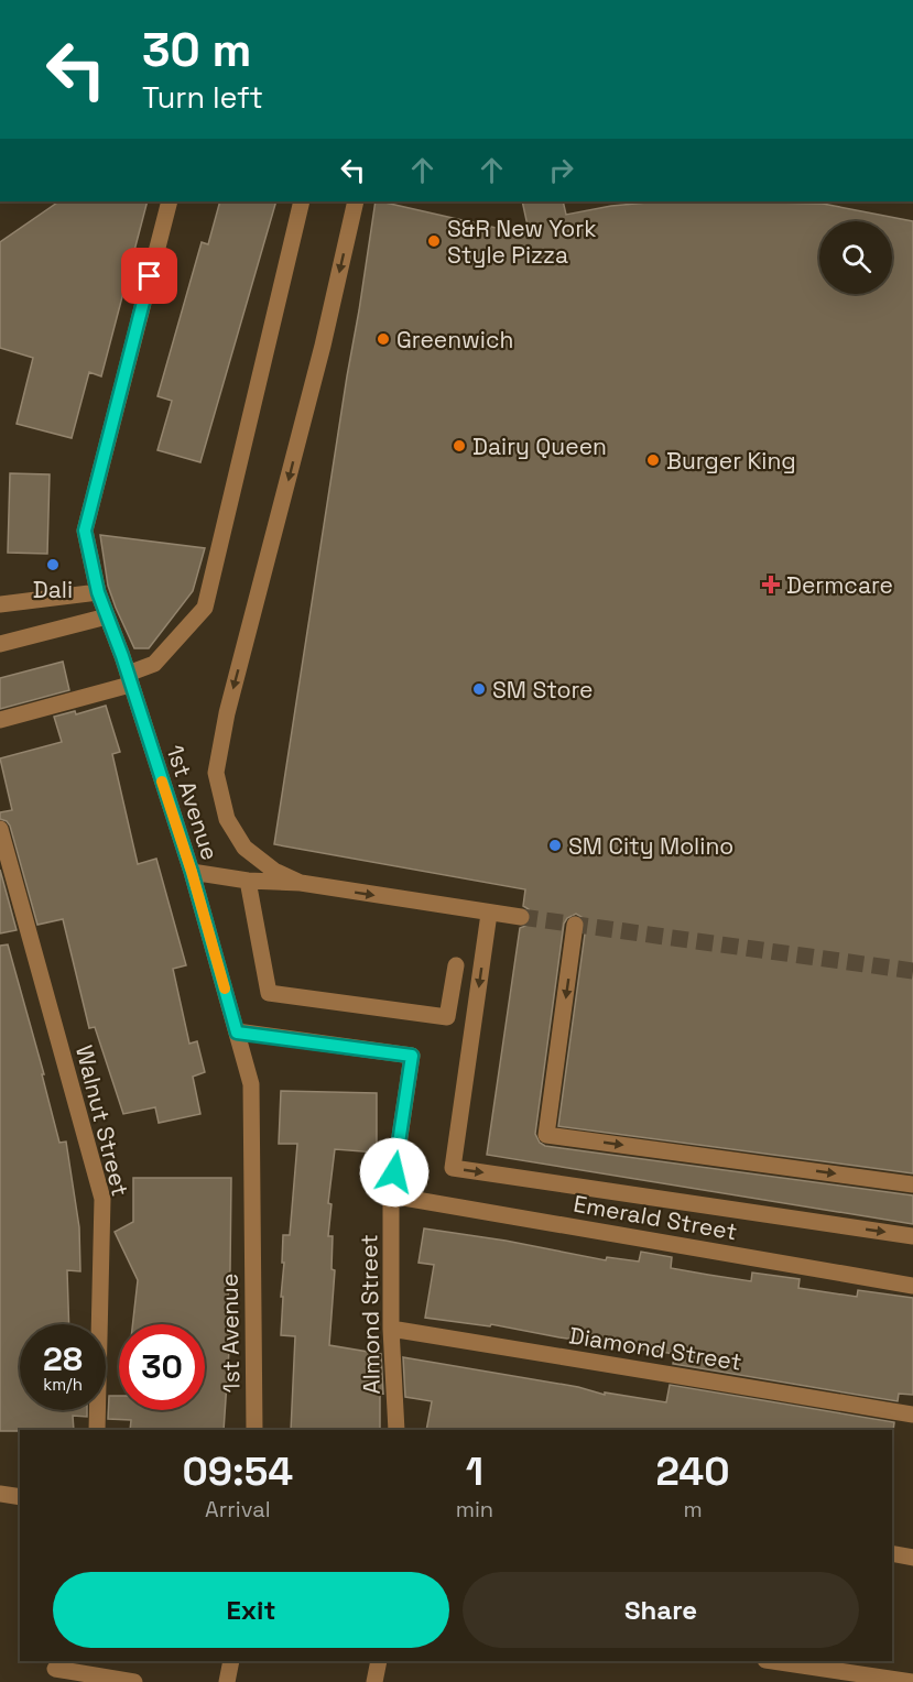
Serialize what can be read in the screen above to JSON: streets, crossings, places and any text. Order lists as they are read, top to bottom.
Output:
{
  "streets": {
    "street": [
      "1st Avenue",
      "Walnut Street",
      "Emerald Street",
      "Almond Street",
      "Diamond Street"
    ]
  },
  "crossings": [
    ["1st Avenue", "Almond Street"],
    ["Emerald Street", "Almond Street"],
    ["Almond Street", "Diamond Street"]
  ],
  "places": {
    "other": [
      "S&R New York Style Pizza",
      "Greenwich",
      "Dairy Queen",
      "Burger King",
      "Dali",
      "SM Store",
      "SM City Molino"
    ],
    "health": ["Dermcare"]
  },
  "page": {
    "turn": ["30 m", "Turn left"],
    "speed": "28 km/h",
    "limit": "30",
    "eta": [
      "09:54",
      "Arrival",
      "1",
      "min",
      "240",
      "m"
    ],
    "buttons": ["Exit", "Share"]
  }
}
